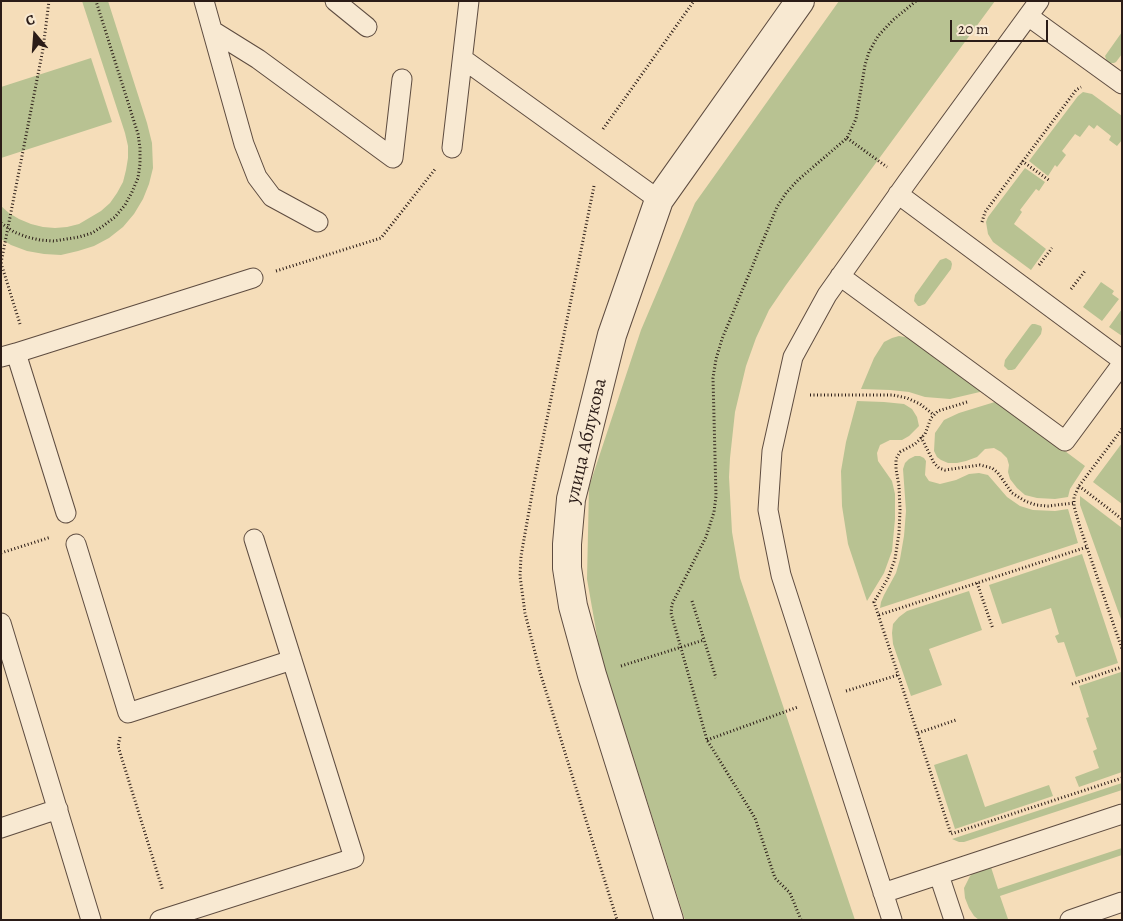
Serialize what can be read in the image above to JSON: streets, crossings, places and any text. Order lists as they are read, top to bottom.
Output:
{
  "streets": {
    "street": ["улица Аблукова"]
  },
  "scale_bar": "20 m",
  "north": "top"
}
